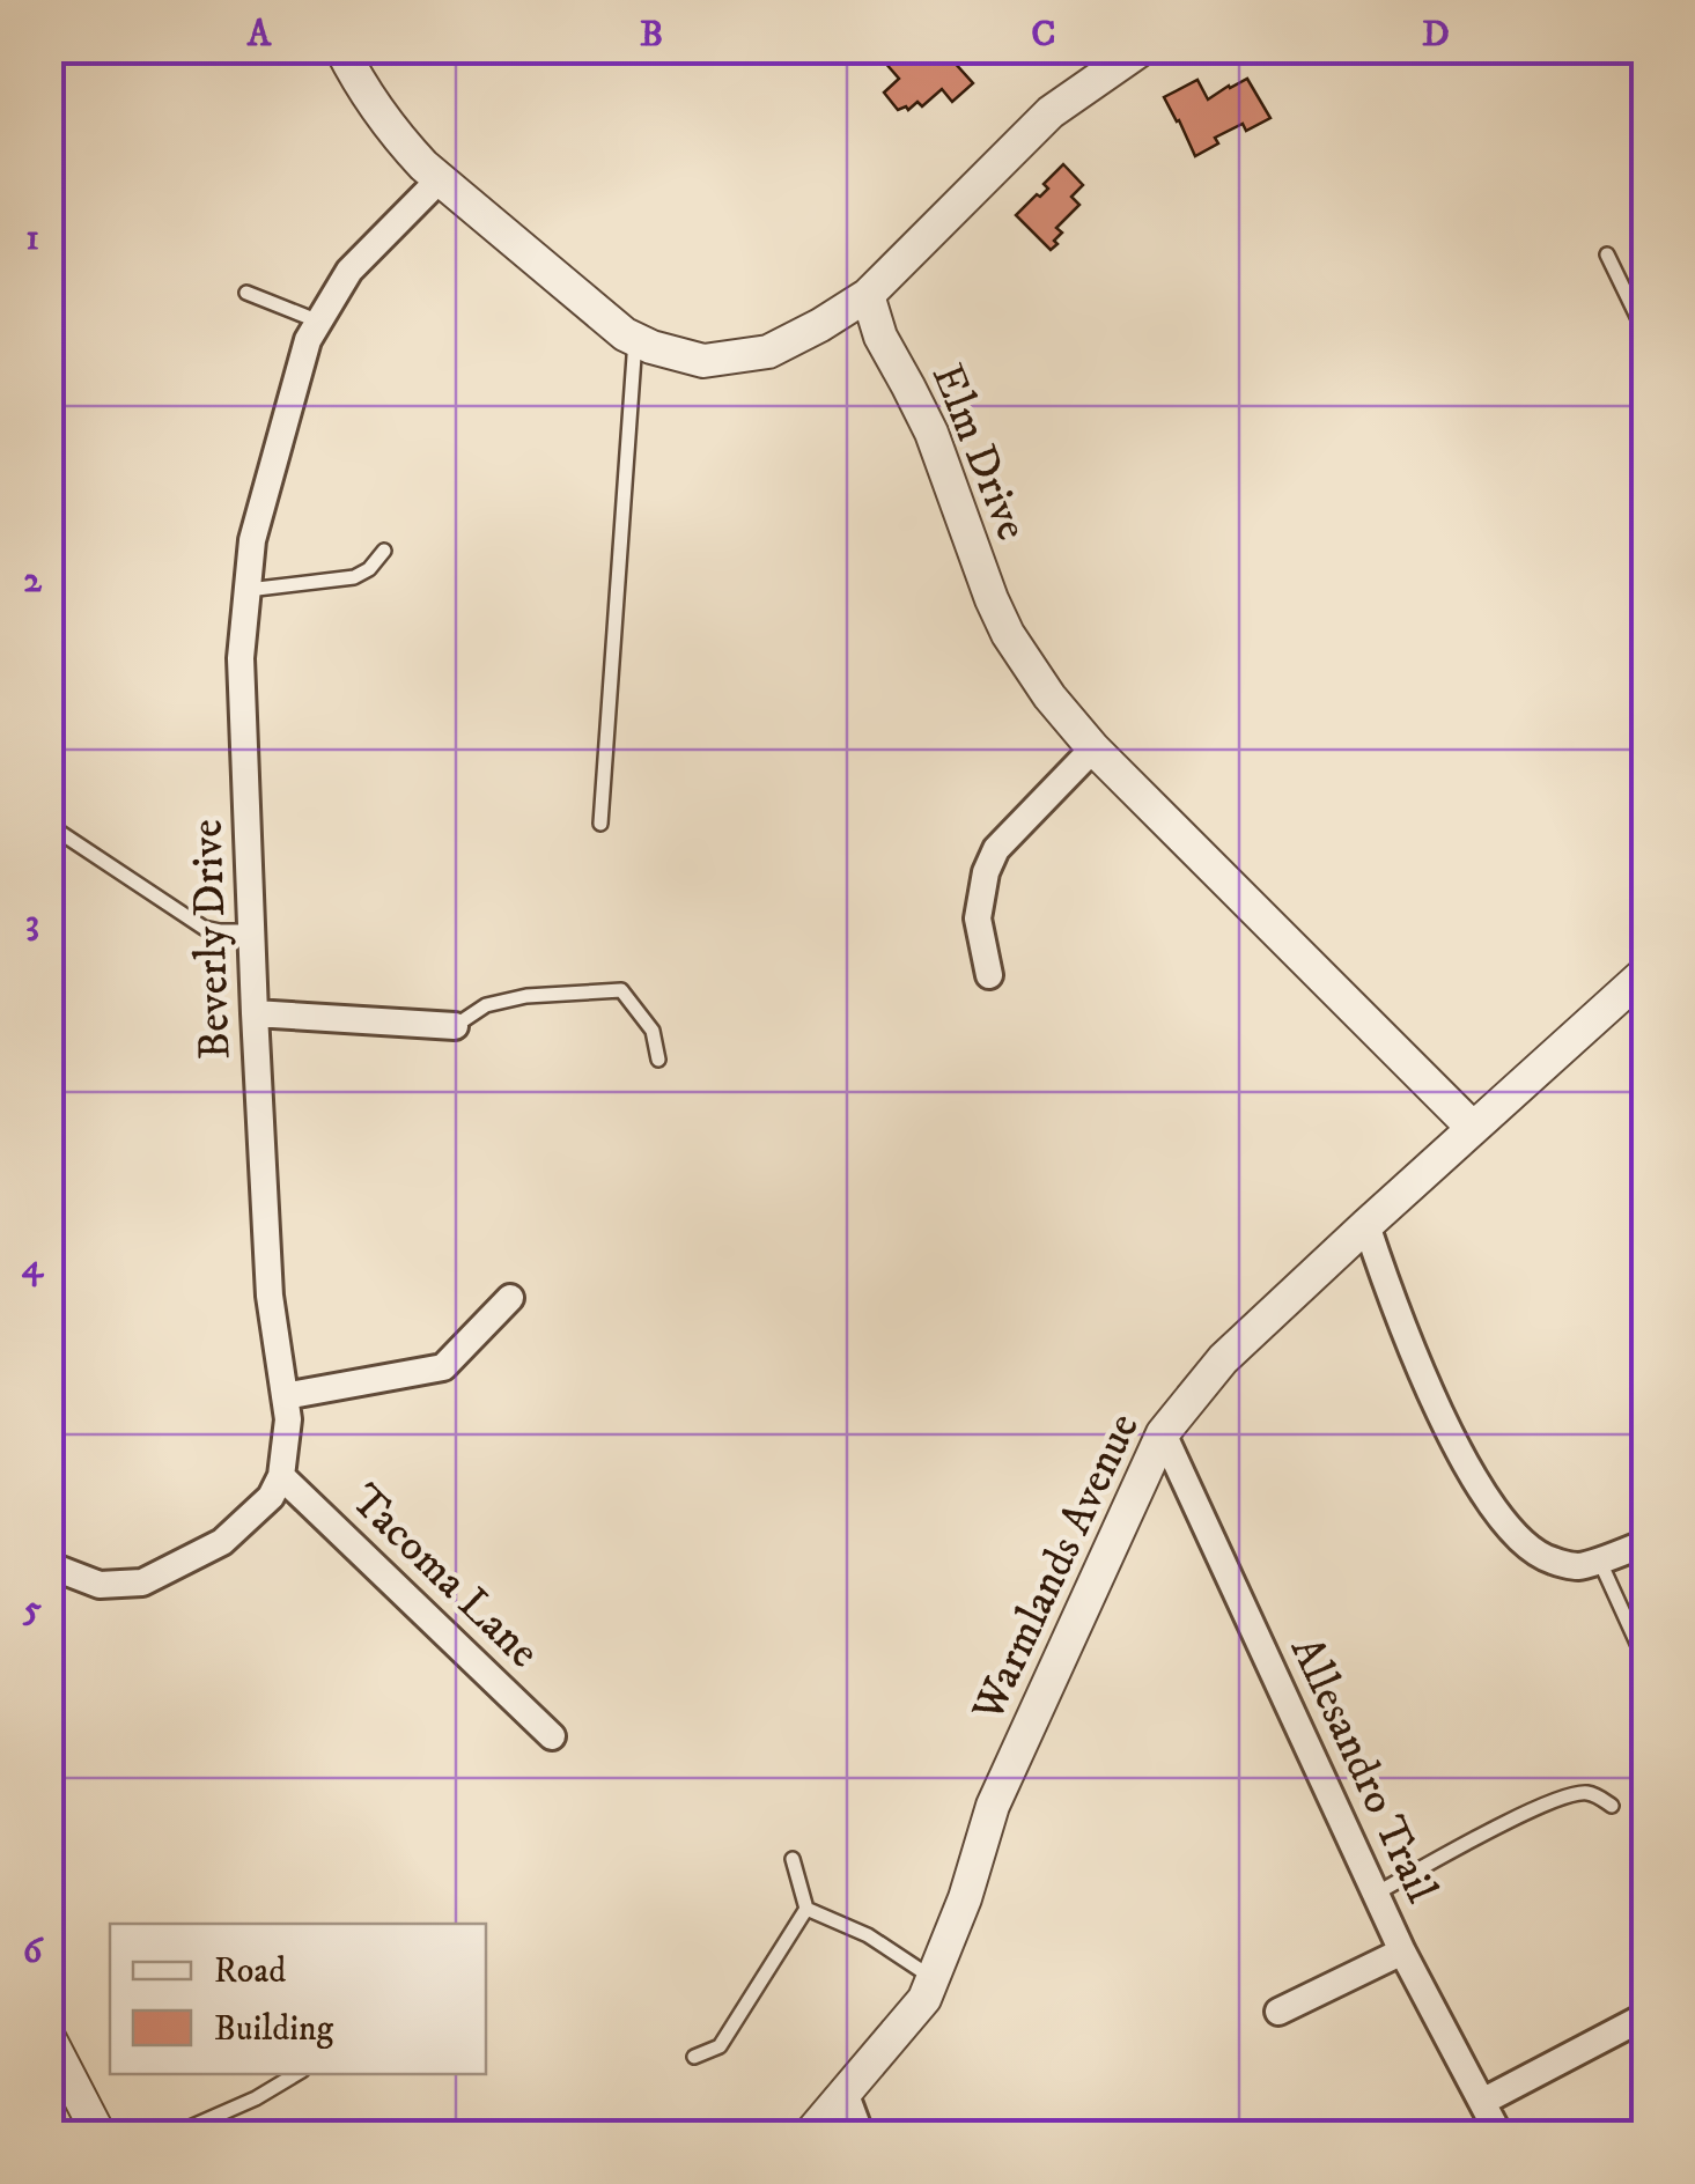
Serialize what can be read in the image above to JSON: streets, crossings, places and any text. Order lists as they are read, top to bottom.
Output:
{
  "streets": {
    "street": [
      "Elm Drive",
      "Beverly Drive",
      "Warmlands Avenue",
      "Tacoma Lane",
      "Allesandro Trail"
    ]
  },
  "crossings": [
    ["Elm Drive", "Warmlands Avenue"],
    ["Beverly Drive", "Tacoma Lane"],
    ["Warmlands Avenue", "Allesandro Trail"]
  ],
  "legend": ["Road", "Building"],
  "grid": {
    "columns": [
      "A",
      "B",
      "C",
      "D"
    ],
    "rows": [
      "1",
      "2",
      "3",
      "4",
      "5",
      "6"
    ]
  }
}
